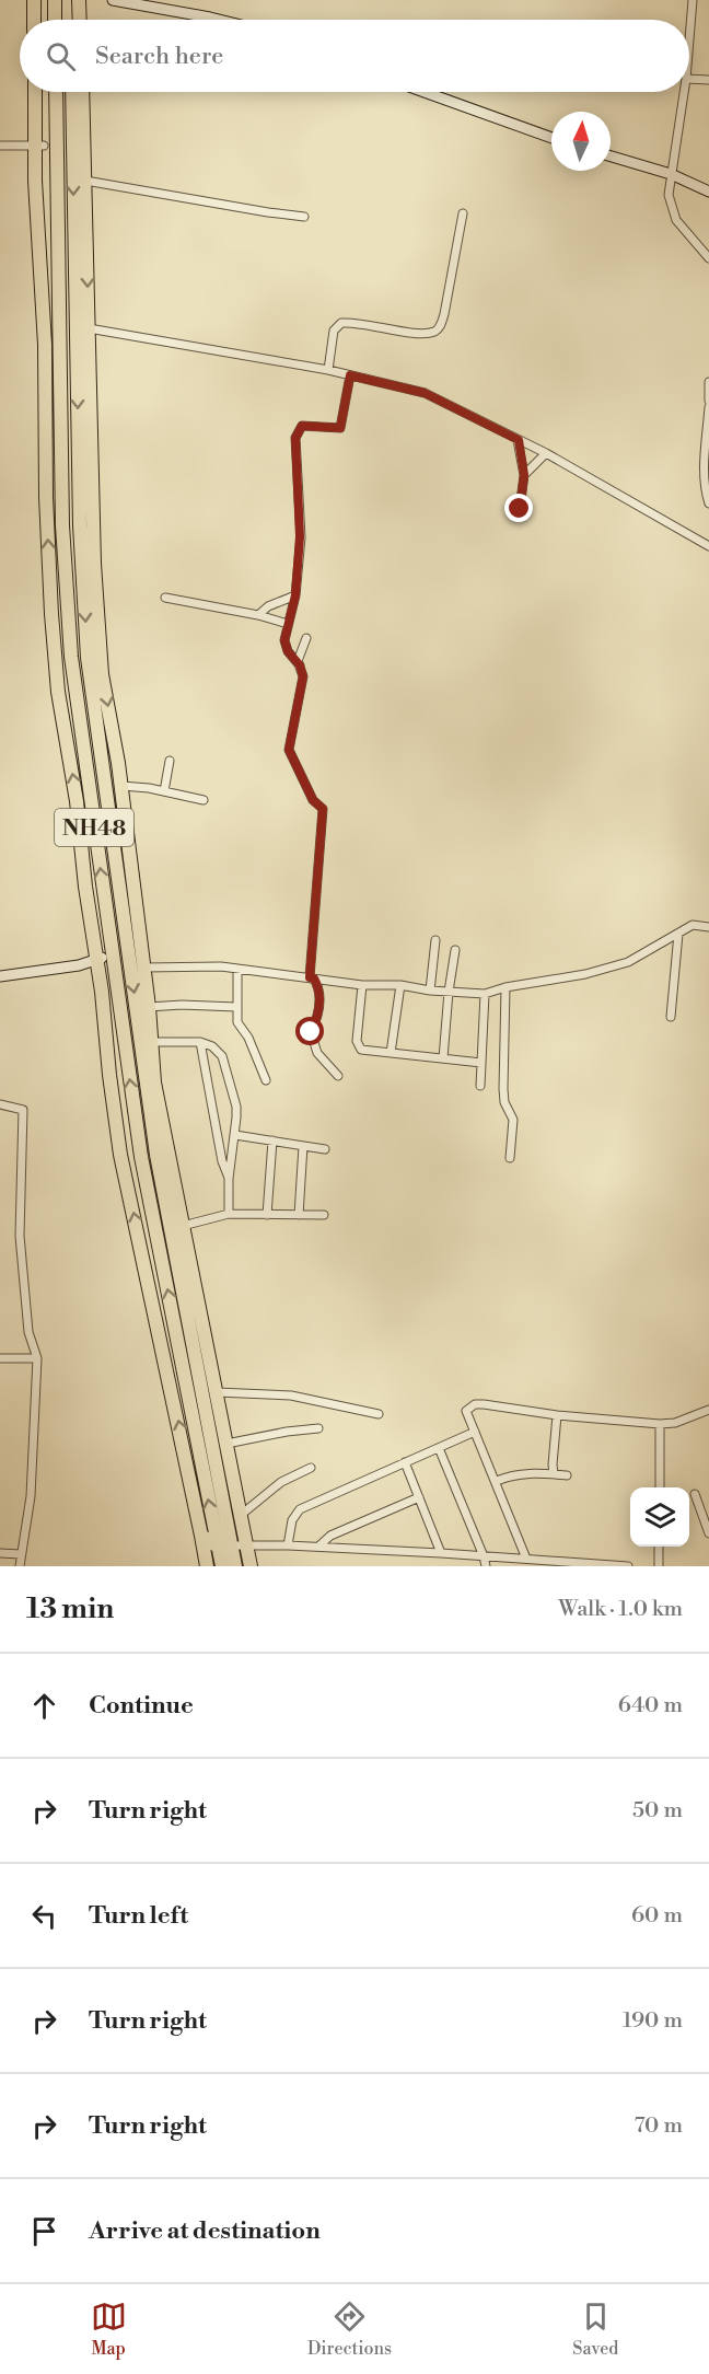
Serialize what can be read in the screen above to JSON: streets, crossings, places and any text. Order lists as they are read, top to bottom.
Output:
{
  "streets": {
    "highway": ["NH48"]
  },
  "north": "top",
  "page": {
    "search": "Search here",
    "heading": ["13 min", "Walk · 1.0 km"],
    "list": [
      ["Continue", "640 m"],
      ["Turn right", "50 m"],
      ["Turn left", "60 m"],
      ["Turn right", "190 m"],
      ["Turn right", "70 m"],
      "Arrive at destination"
    ],
    "nav": ["Map", "Directions", "Saved"]
  }
}
